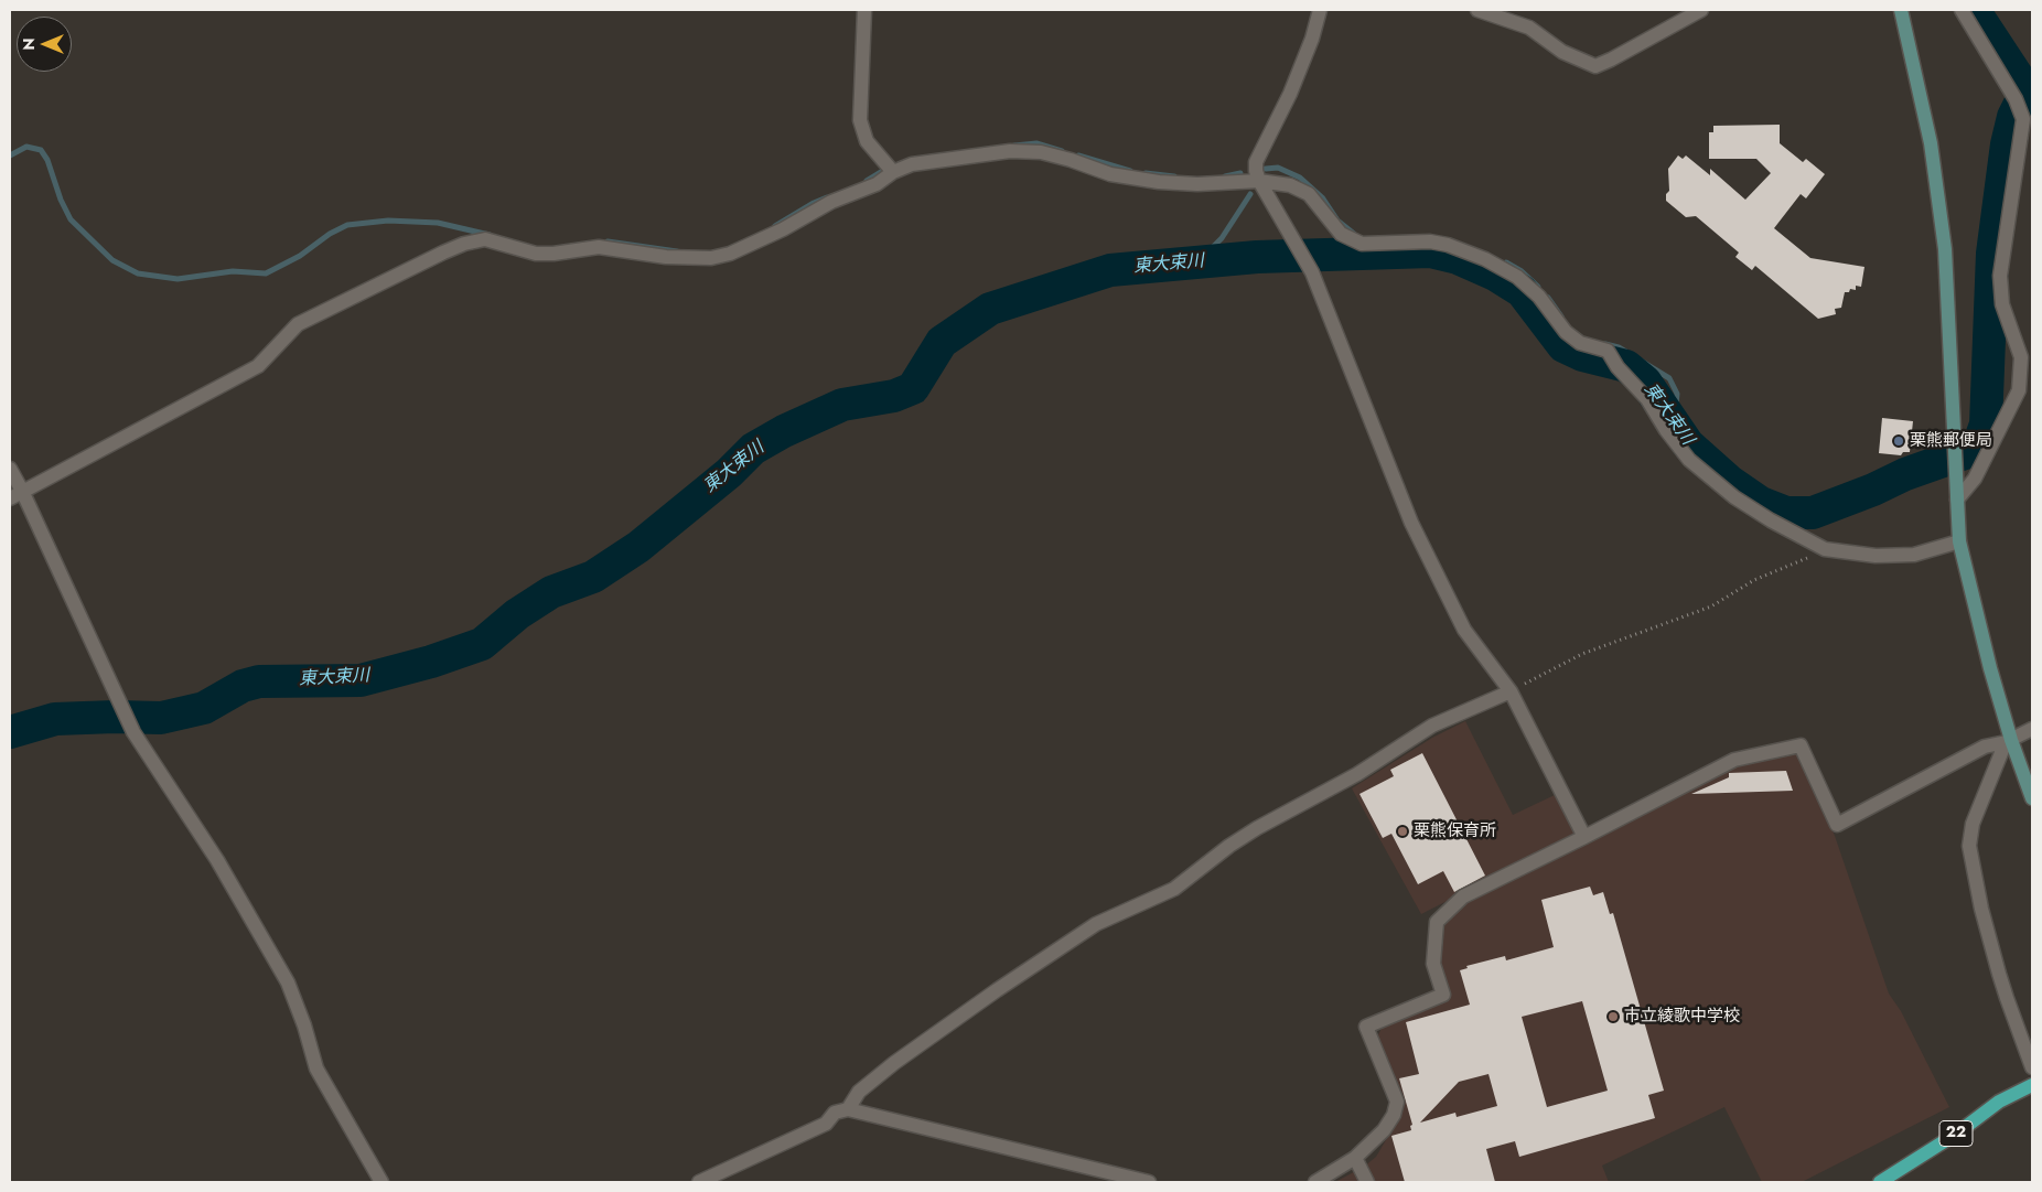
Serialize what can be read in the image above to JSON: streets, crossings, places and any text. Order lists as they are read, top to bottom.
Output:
{
  "streets": {
    "main road": ["22"]
  },
  "water": ["東大束川"],
  "places": ["栗熊郵便局", "栗熊保育所", "市立綾歌中学校"],
  "north": "left"
}
